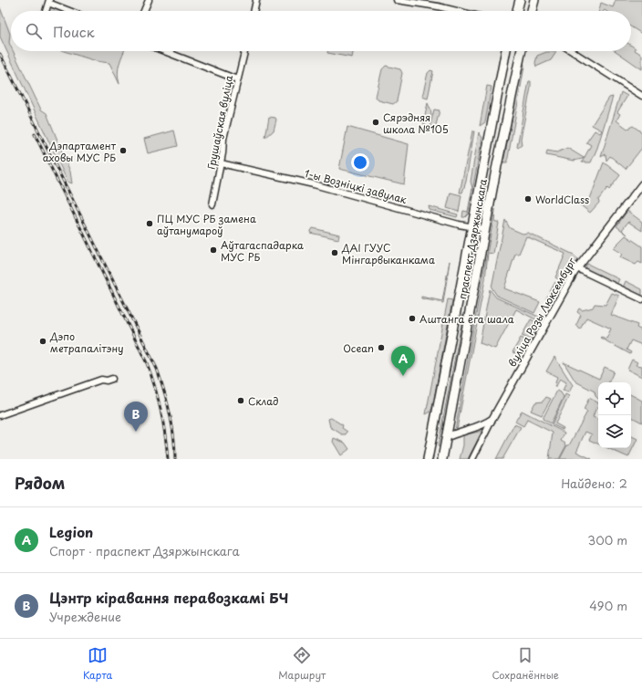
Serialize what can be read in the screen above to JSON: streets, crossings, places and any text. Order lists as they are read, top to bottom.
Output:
{
  "streets": {
    "main road": ["праспект Дзяржынскага"],
    "street": ["Грушаўская вуліца", "1-ы Возніцкі завулак", "вуліца Розы Люксембург"]
  },
  "crossings": [
    ["Грушаўская вуліца", "1-ы Возніцкі завулак"],
    ["1-ы Возніцкі завулак", "праспект Дзяржынскага"],
    ["праспект Дзяржынскага", "вуліца Розы Люксембург"]
  ],
  "places": [
    "Сярэдняя школа №105",
    "Дэпартамент аховы МУС РБ",
    "WorldClass",
    "ПЦ МУС РБ замена аўтанумароў",
    "Аўтагаспадарка МУС РБ",
    "ДАІ ГУУС Мінгарвыканкама",
    "Аштанга ёга шала",
    "Дэпо метрапалітэну",
    "Ocean",
    "Склад"
  ],
  "page": {
    "search": "Поиск",
    "pins": ["A", "B"],
    "heading": ["Рядом", "Найдено: 2"],
    "list": [
      {
        "mark": "A",
        "name": "Legion",
        "note": "Спорт · праспект Дзяржынскага",
        "value": "300 m"
      },
      {
        "mark": "B",
        "name": "Цэнтр кіравання перавозкамі БЧ",
        "note": "Учреждение",
        "value": "490 m"
      }
    ],
    "nav": ["Карта", "Маршрут", "Сохранённые"]
  }
}
